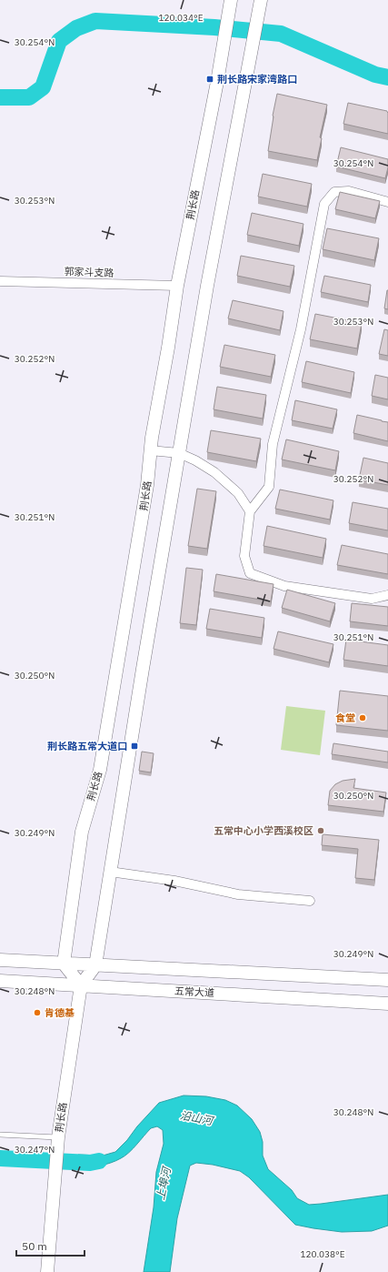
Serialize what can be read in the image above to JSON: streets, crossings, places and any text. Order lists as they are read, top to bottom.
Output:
{
  "streets": {
    "main road": ["荆长路", "五常大道"],
    "street": ["郭家斗支路"]
  },
  "crossings": [
    ["荆长路", "郭家斗支路"],
    ["荆长路", "五常大道"]
  ],
  "water": ["沿山河", "上埠河"],
  "places": {
    "transit": ["荆长路宋家湾路口", "荆长路五常大道口"],
    "other": ["食堂", "五常中心小学西溪校区", "肯德基"]
  },
  "scale_bar": "50 m",
  "coordinates": [
    "120.034°E",
    "30.254°N",
    "30.253°N",
    "30.252°N",
    "30.251°N",
    "30.250°N",
    "30.249°N",
    "30.248°N",
    "30.247°N",
    "120.038°E"
  ]
}
